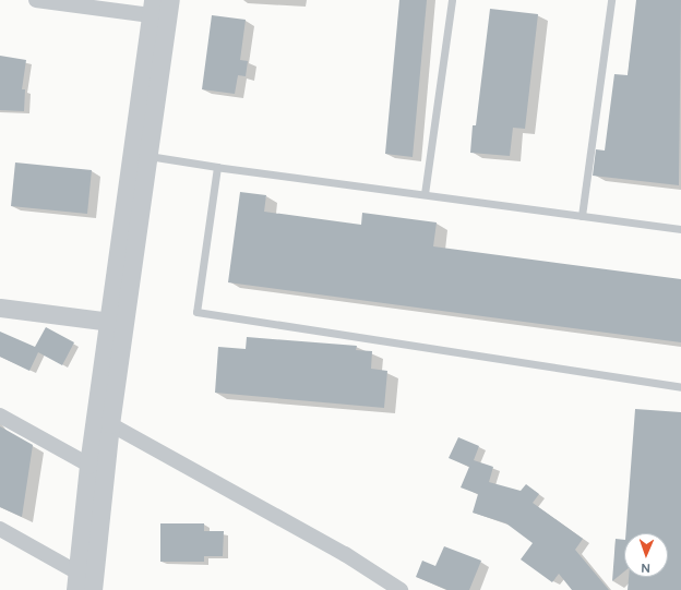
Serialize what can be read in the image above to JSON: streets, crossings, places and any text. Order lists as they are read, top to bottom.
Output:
{
  "north": "bottom"
}
